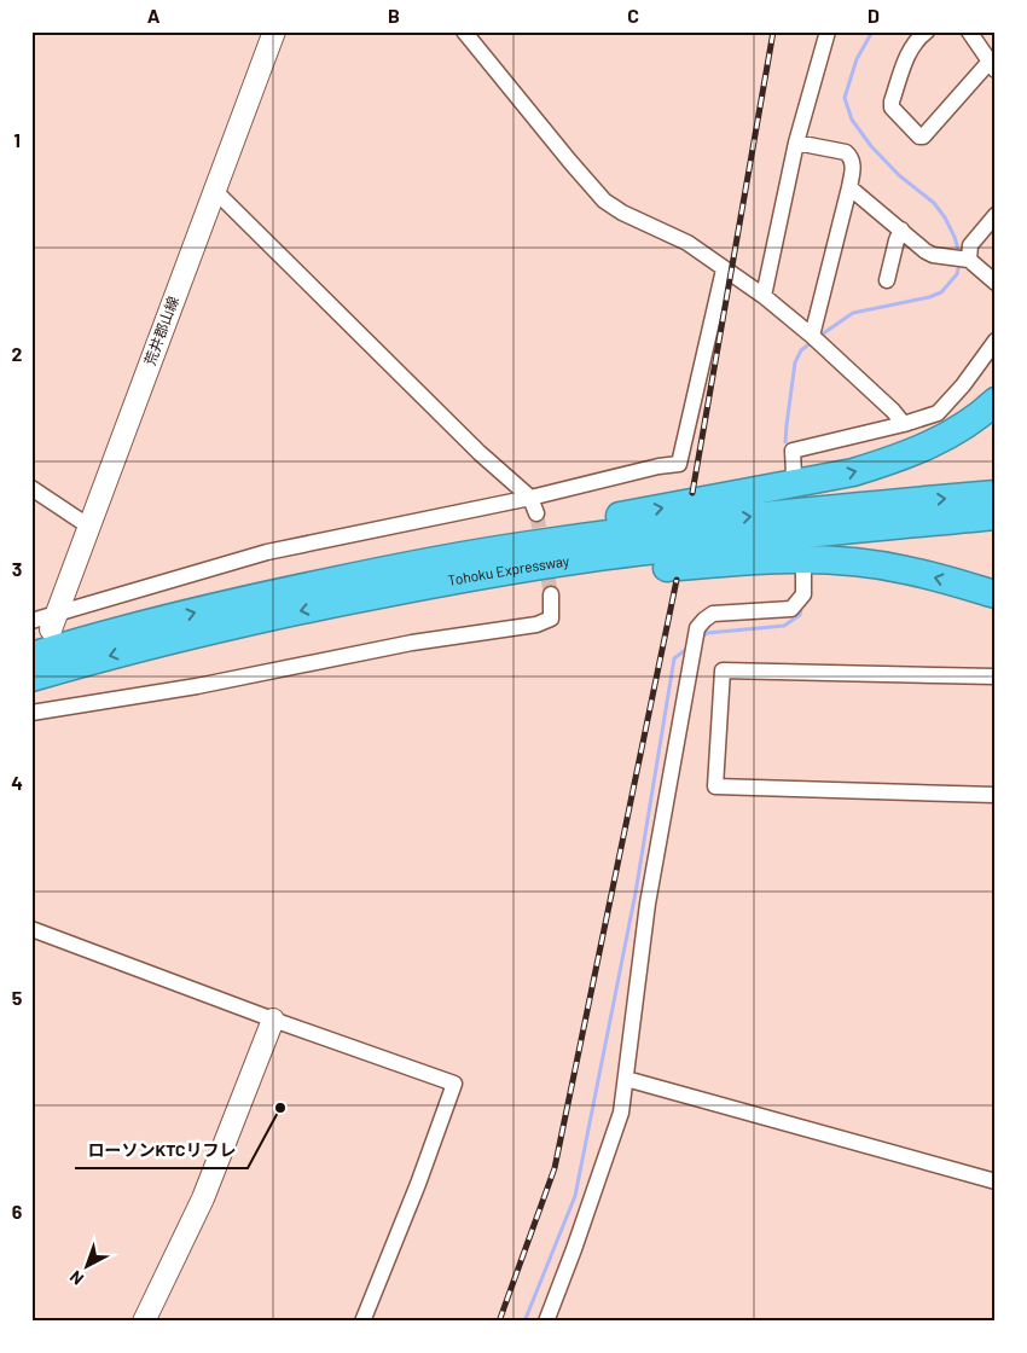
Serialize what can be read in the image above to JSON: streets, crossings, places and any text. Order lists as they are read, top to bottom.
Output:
{
  "streets": {
    "highway": ["Tohoku Expressway"],
    "main road": ["荒井郡山線"]
  },
  "places": ["ローソンKTCリフレ"],
  "north": "bottom left",
  "grid": {
    "columns": [
      "A",
      "B",
      "C",
      "D"
    ],
    "rows": [
      "1",
      "2",
      "3",
      "4",
      "5",
      "6"
    ]
  }
}
